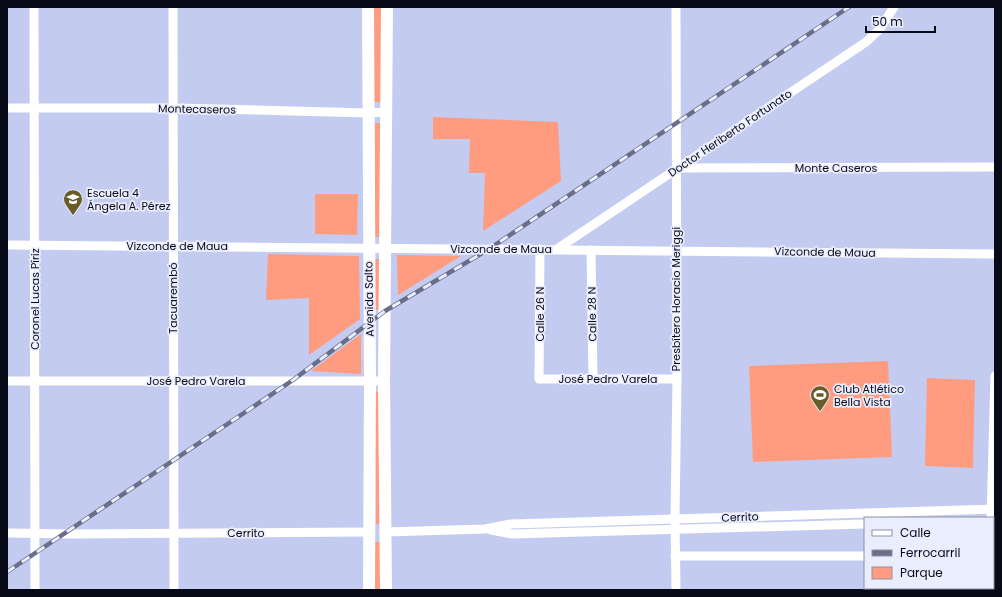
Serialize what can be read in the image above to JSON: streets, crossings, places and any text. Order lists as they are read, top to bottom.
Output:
{
  "streets": {
    "street": [
      "Montecaseros",
      "Doctor Heriberto Fortunato",
      "Monte Caseros",
      "Vizconde de Maua",
      "Tacuarembó",
      "Coronel Lucas Píriz",
      "Avenida Salto",
      "Presbítero Horacio Meriggi",
      "Calle 26 N",
      "Calle 28 N",
      "José Pedro Varela",
      "Cerrito"
    ]
  },
  "crossings": [
    ["Montecaseros", "Tacuarembó"],
    ["Montecaseros", "Coronel Lucas Píriz"],
    ["Montecaseros", "Avenida Salto"],
    ["Doctor Heriberto Fortunato", "Monte Caseros"],
    ["Doctor Heriberto Fortunato", "Vizconde de Maua"],
    ["Doctor Heriberto Fortunato", "Presbítero Horacio Meriggi"],
    ["Monte Caseros", "Presbítero Horacio Meriggi"],
    ["Vizconde de Maua", "Tacuarembó"],
    ["Vizconde de Maua", "Coronel Lucas Píriz"],
    ["Vizconde de Maua", "Avenida Salto"],
    ["Vizconde de Maua", "Presbítero Horacio Meriggi"],
    ["Vizconde de Maua", "Calle 26 N"],
    ["Vizconde de Maua", "Calle 28 N"],
    ["Tacuarembó", "José Pedro Varela"],
    ["Tacuarembó", "Cerrito"],
    ["Coronel Lucas Píriz", "José Pedro Varela"],
    ["Coronel Lucas Píriz", "Cerrito"],
    ["Avenida Salto", "José Pedro Varela"],
    ["Avenida Salto", "Cerrito"],
    ["Presbítero Horacio Meriggi", "José Pedro Varela"],
    ["Presbítero Horacio Meriggi", "Cerrito"],
    ["Calle 26 N", "José Pedro Varela"],
    ["Calle 28 N", "José Pedro Varela"]
  ],
  "places": {
    "school or university": ["Escuela 4 Ángela A. Pérez"],
    "sports": ["Club Atlético Bella Vista"]
  },
  "legend": ["Calle", "Ferrocarril", "Parque"],
  "scale_bar": "50 m"
}
